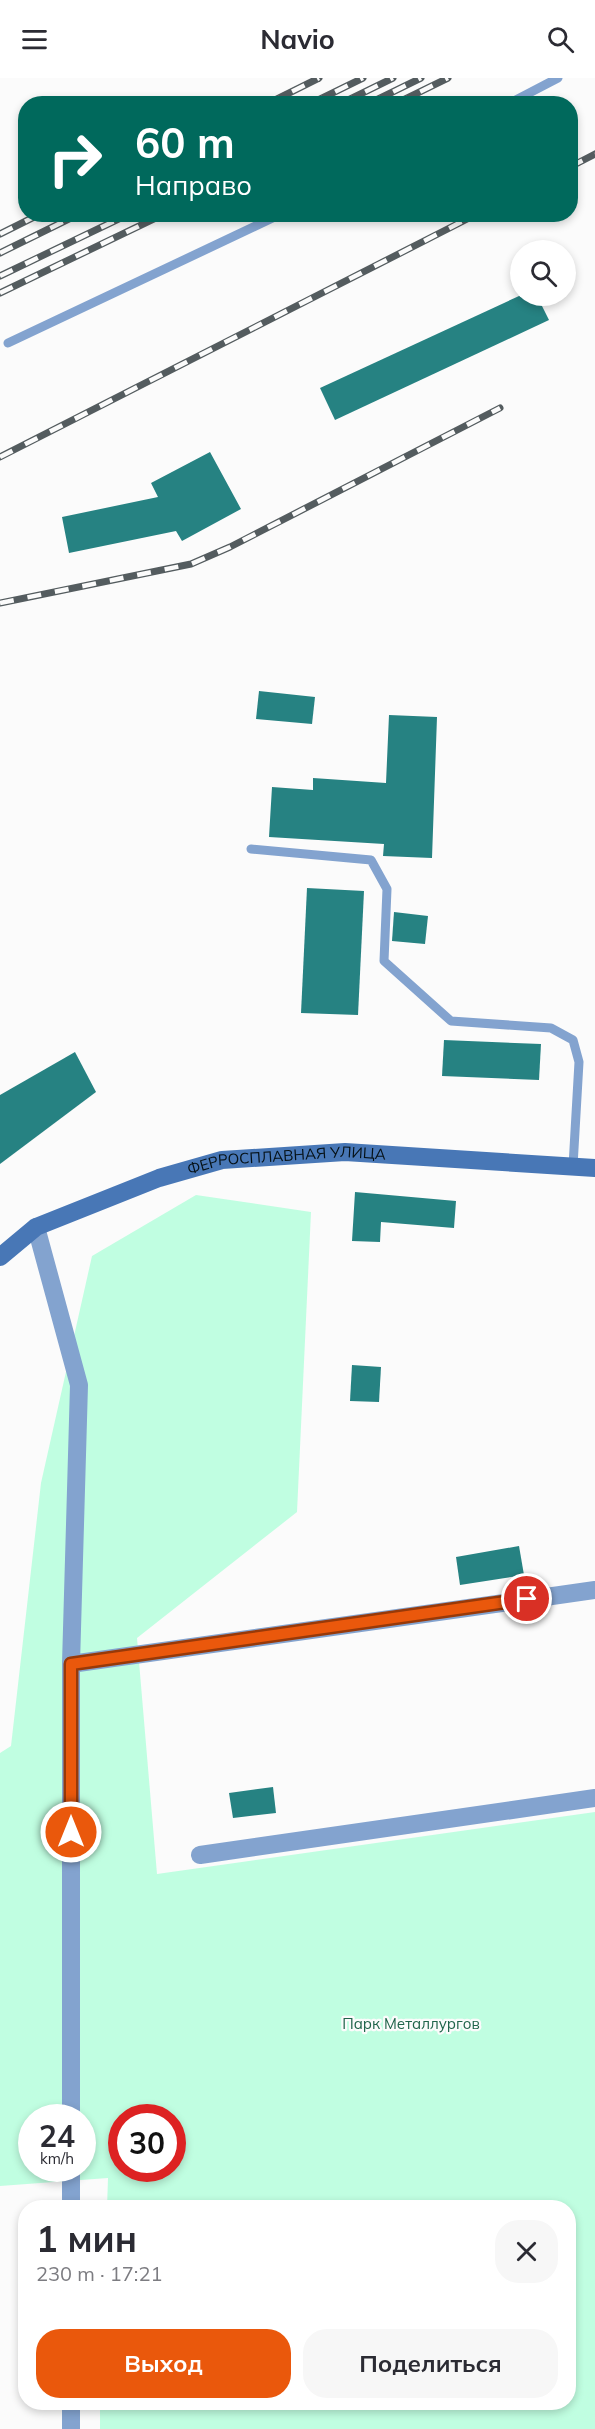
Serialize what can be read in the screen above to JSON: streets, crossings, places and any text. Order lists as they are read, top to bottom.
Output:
{
  "streets": {
    "main road": ["ФЕРРОСПЛАВНАЯ УЛИЦА"]
  },
  "parks": ["Парк Металлургов"],
  "page": {
    "header": "Navio",
    "turn": ["60 m", "Направо"],
    "speed": "24 km/h",
    "limit": "30",
    "heading": ["1 мин", "230 m · 17:21"],
    "buttons": ["Выход", "Поделиться"]
  }
}
